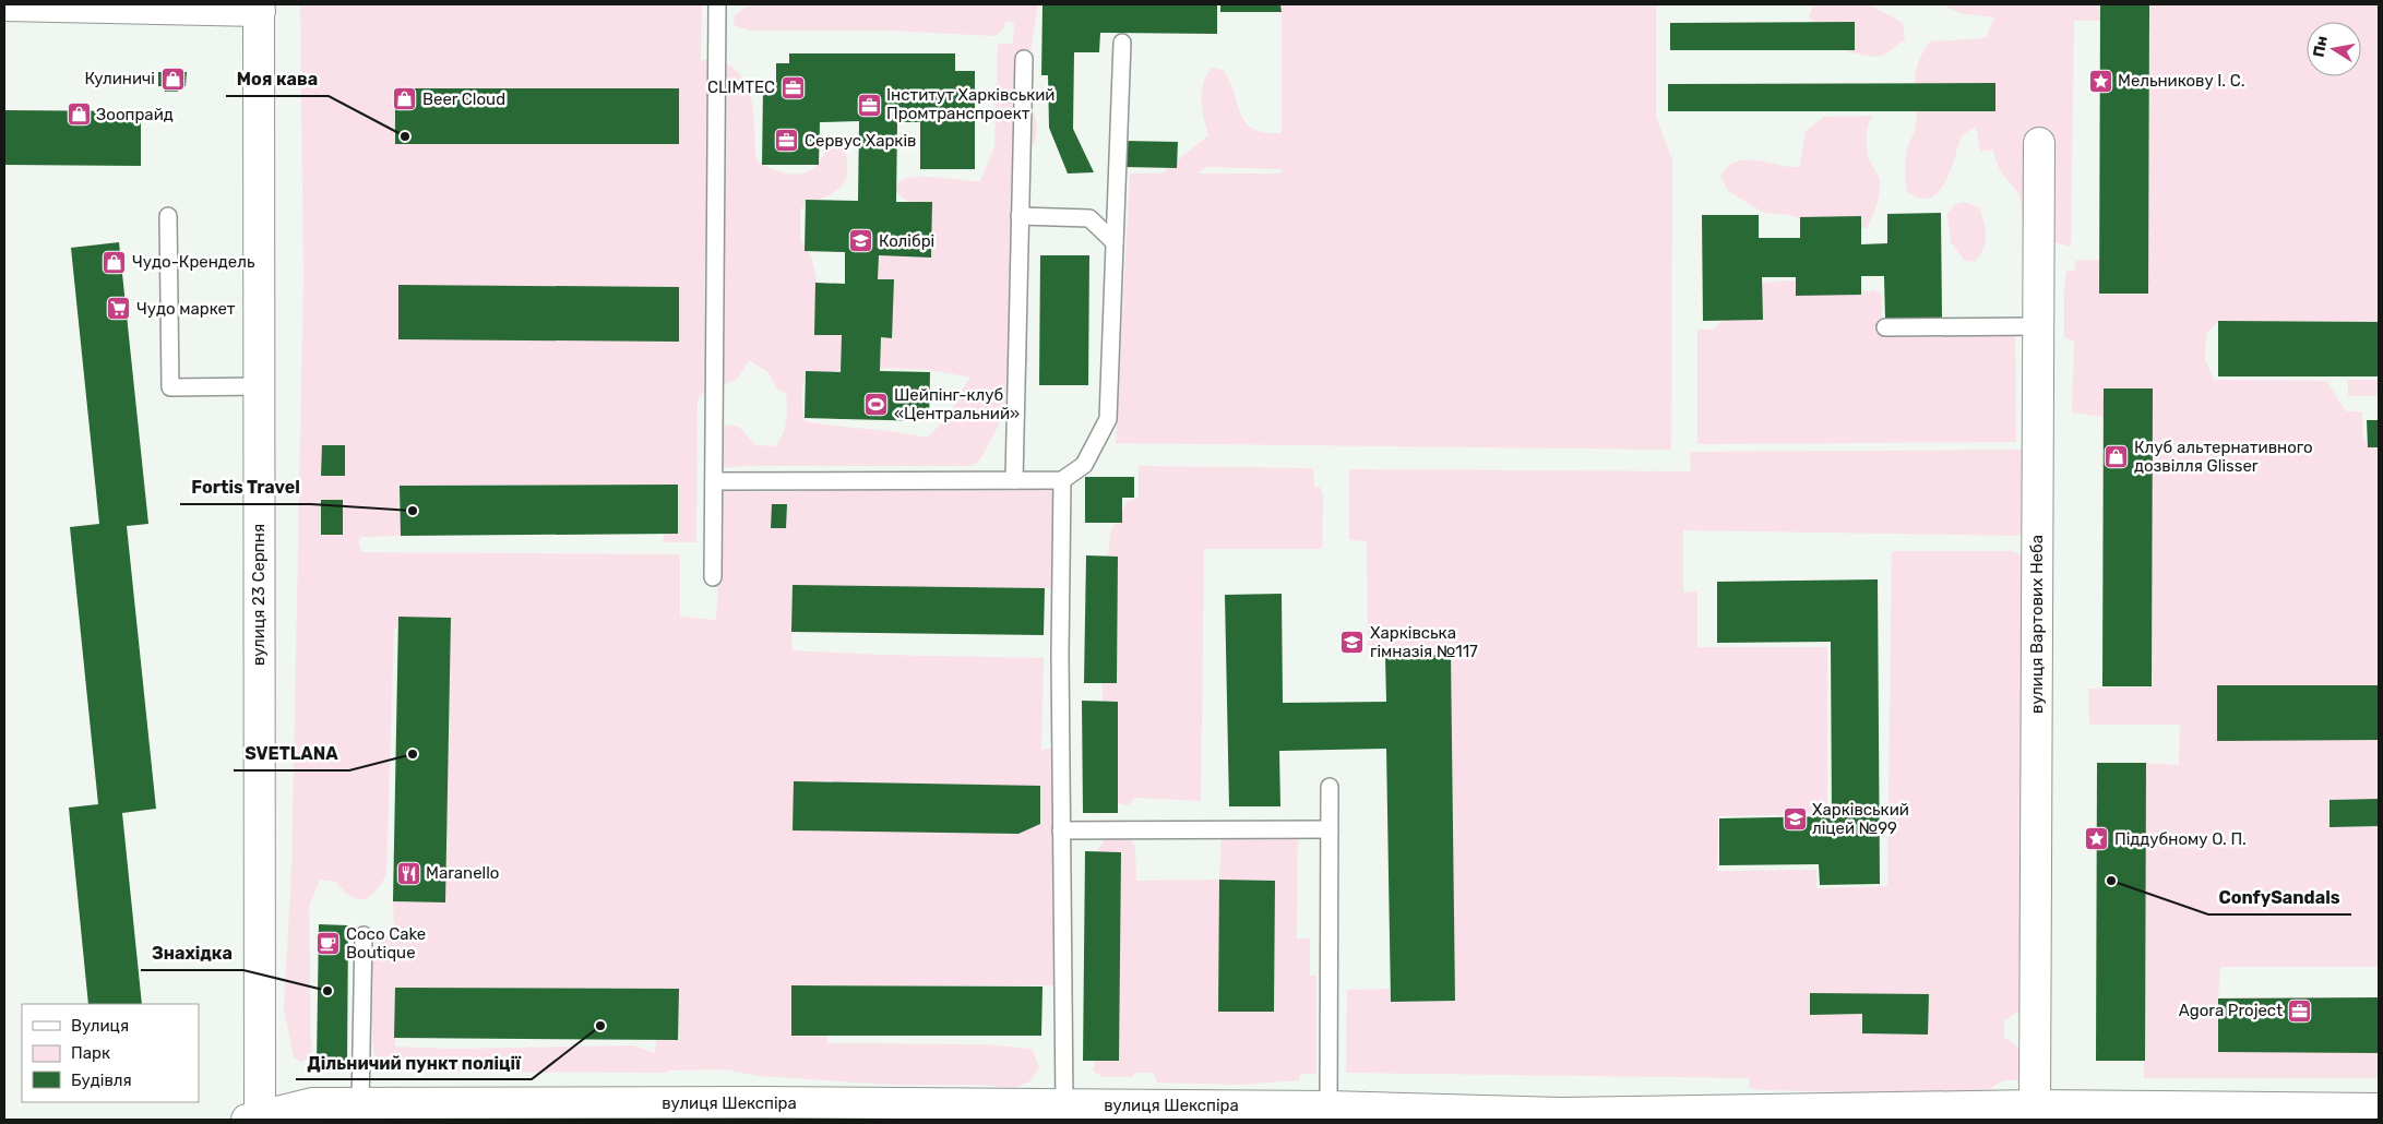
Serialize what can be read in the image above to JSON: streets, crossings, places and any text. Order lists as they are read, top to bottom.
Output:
{
  "streets": {
    "street": ["вулиця 23 Серпня", "вулиця Вартових Неба", "вулиця Шекспіра"]
  },
  "crossings": [
    ["вулиця 23 Серпня", "вулиця Шекспіра"],
    ["вулиця Вартових Неба", "вулиця Шекспіра"]
  ],
  "places": {
    "shop": [
      "Кулиничі",
      "Beer Cloud",
      "Зоопрайд",
      "Чудо-Крендель",
      "Клуб альтернативного дозвілля Glisser"
    ],
    "place": ["Мельникову І. С.", "Піддубному О. П."],
    "office": [
      "CLIMTEC",
      "Інститут Харківський Промтранспроект",
      "Сервус Харків",
      "Agora Project"
    ],
    "other": [
      "Моя кава",
      "Fortis Travel",
      "SVETLANA",
      "ConfySandals",
      "Знахідка",
      "Дільничий пункт поліції"
    ],
    "school or university": ["Колібрі", "Харківська гімназія №117", "Харківський ліцей №99"],
    "supermarket": ["Чудо маркет"],
    "sports": ["Шейпінг-клуб «Центральний»"],
    "restaurant": ["Maranello"],
    "cafe": ["Coco Cake Boutique"]
  },
  "legend": ["Вулиця", "Парк", "Будівля"],
  "north": "left"
}
